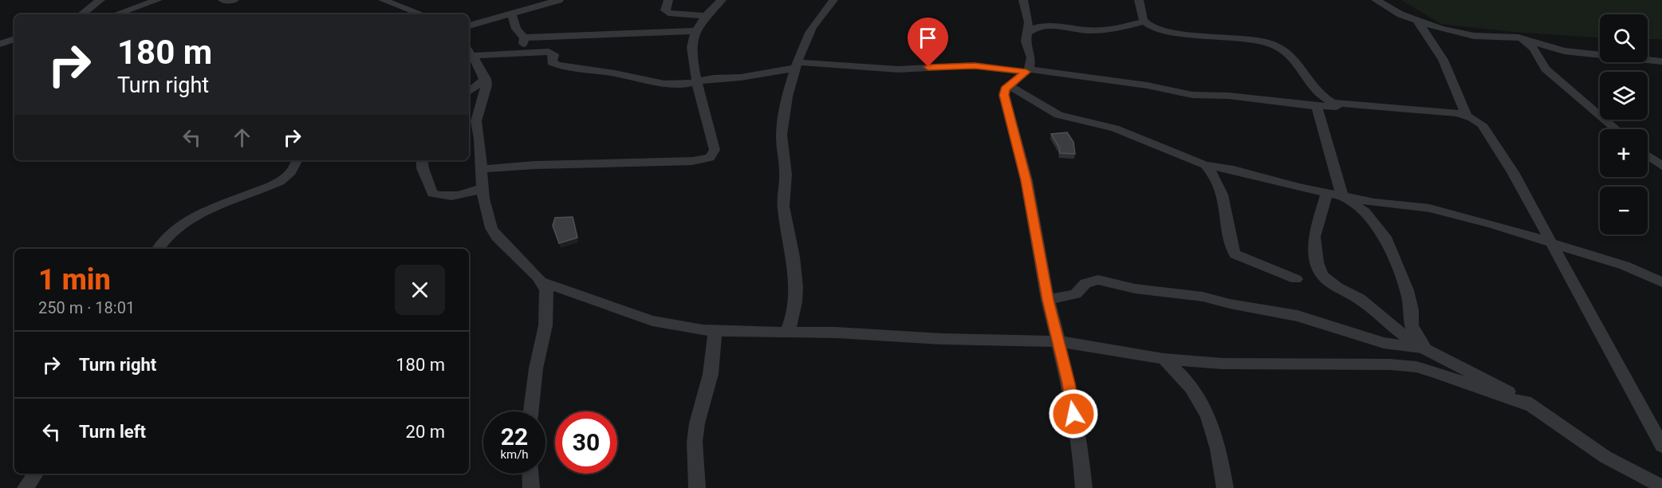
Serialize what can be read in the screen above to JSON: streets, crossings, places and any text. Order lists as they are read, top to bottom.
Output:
{
  "page": {
    "map_buttons": ["+", "−"],
    "turn": ["180 m", "Turn right"],
    "heading": ["1 min", "250 m · 18:01"],
    "list": [
      {
        "name": "Turn right",
        "value": "180 m"
      },
      {
        "name": "Turn left",
        "value": "20 m"
      }
    ],
    "speed": "22 km/h",
    "limit": "30"
  }
}
